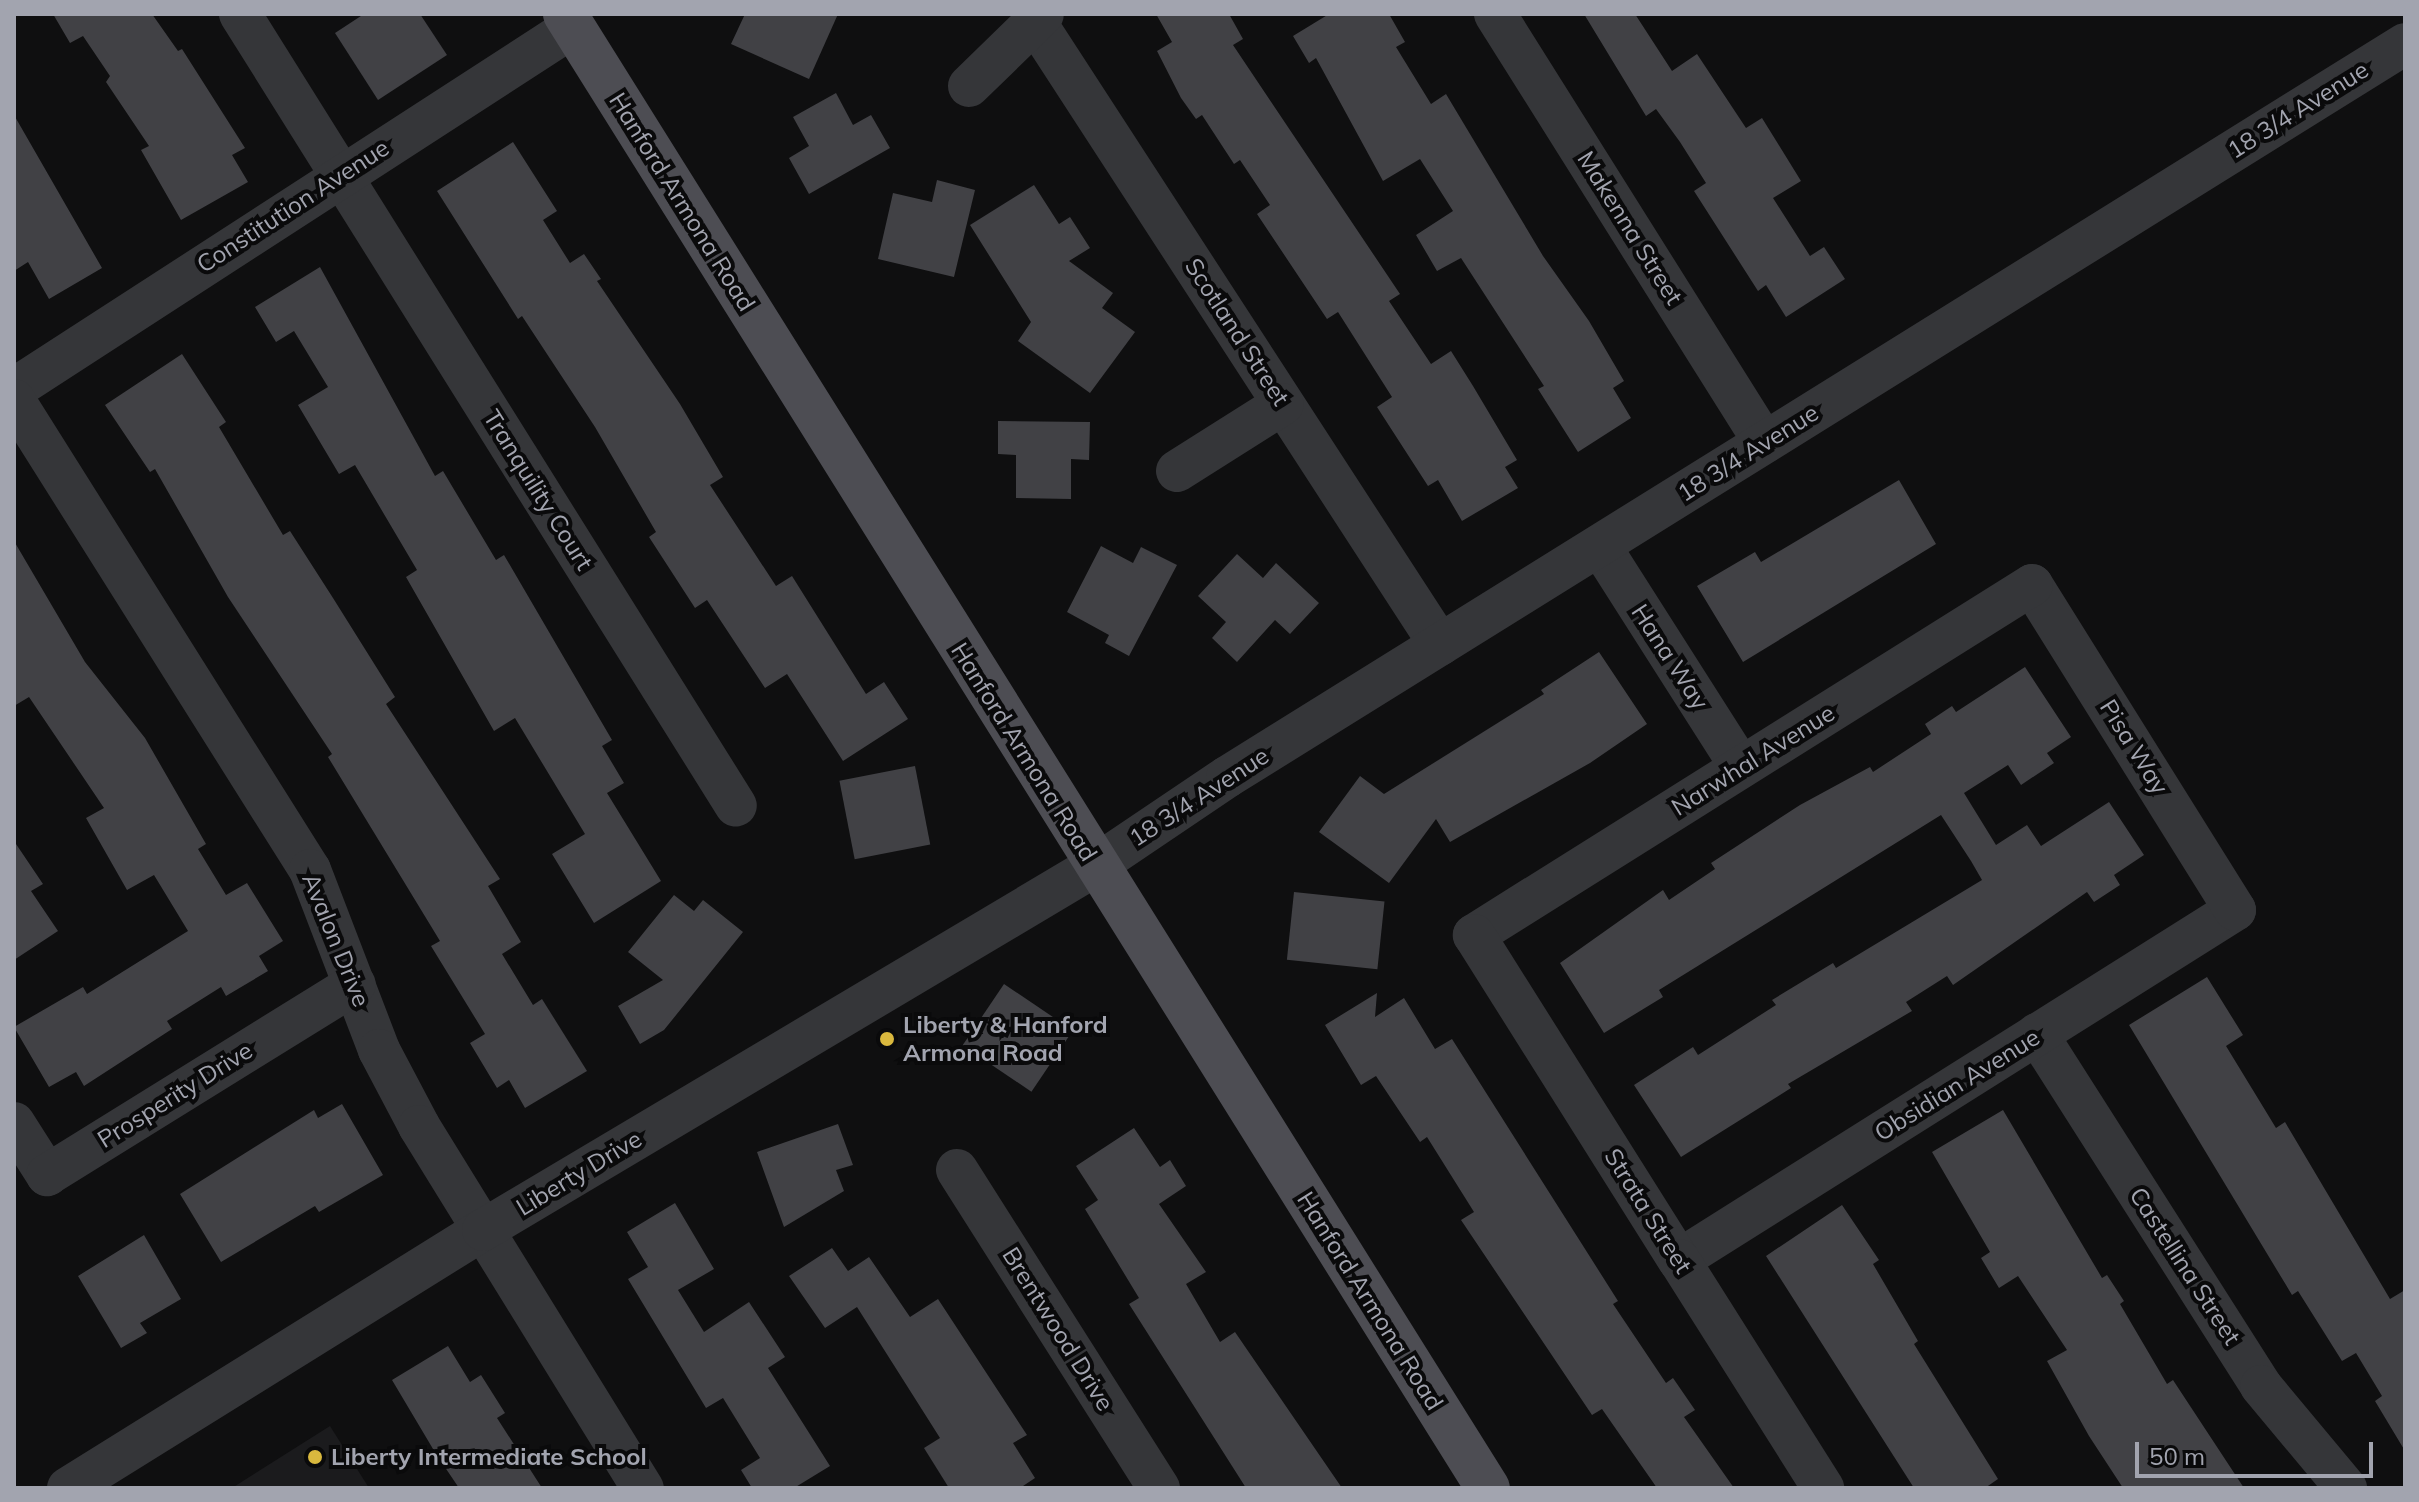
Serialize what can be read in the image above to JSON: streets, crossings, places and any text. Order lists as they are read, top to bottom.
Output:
{
  "streets": {
    "main road": ["Hanford Armona Road"],
    "street": [
      "18 3/4 Avenue",
      "Constitution Avenue",
      "Makenna Street",
      "Scotland Street",
      "Tranquility Court",
      "Hana Way",
      "Pisa Way",
      "Narwhal Avenue",
      "Avalon Drive",
      "Obsidian Avenue",
      "Prosperity Drive",
      "Liberty Drive",
      "Strata Street",
      "Castellina Street",
      "Brentwood Drive"
    ]
  },
  "crossings": [
    ["18 3/4 Avenue", "Hanford Armona Road"],
    ["18 3/4 Avenue", "Makenna Street"],
    ["18 3/4 Avenue", "Scotland Street"],
    ["18 3/4 Avenue", "Hana Way"],
    ["18 3/4 Avenue", "Liberty Drive"],
    ["Hanford Armona Road", "Constitution Avenue"],
    ["Hanford Armona Road", "Liberty Drive"],
    ["Constitution Avenue", "Tranquility Court"],
    ["Hana Way", "Narwhal Avenue"],
    ["Pisa Way", "Narwhal Avenue"],
    ["Pisa Way", "Obsidian Avenue"],
    ["Narwhal Avenue", "Strata Street"],
    ["Avalon Drive", "Prosperity Drive"],
    ["Avalon Drive", "Liberty Drive"],
    ["Obsidian Avenue", "Strata Street"],
    ["Obsidian Avenue", "Castellina Street"]
  ],
  "places": ["Liberty & Hanford Armona Road", "Liberty Intermediate School"],
  "scale_bar": "50 m"
}
